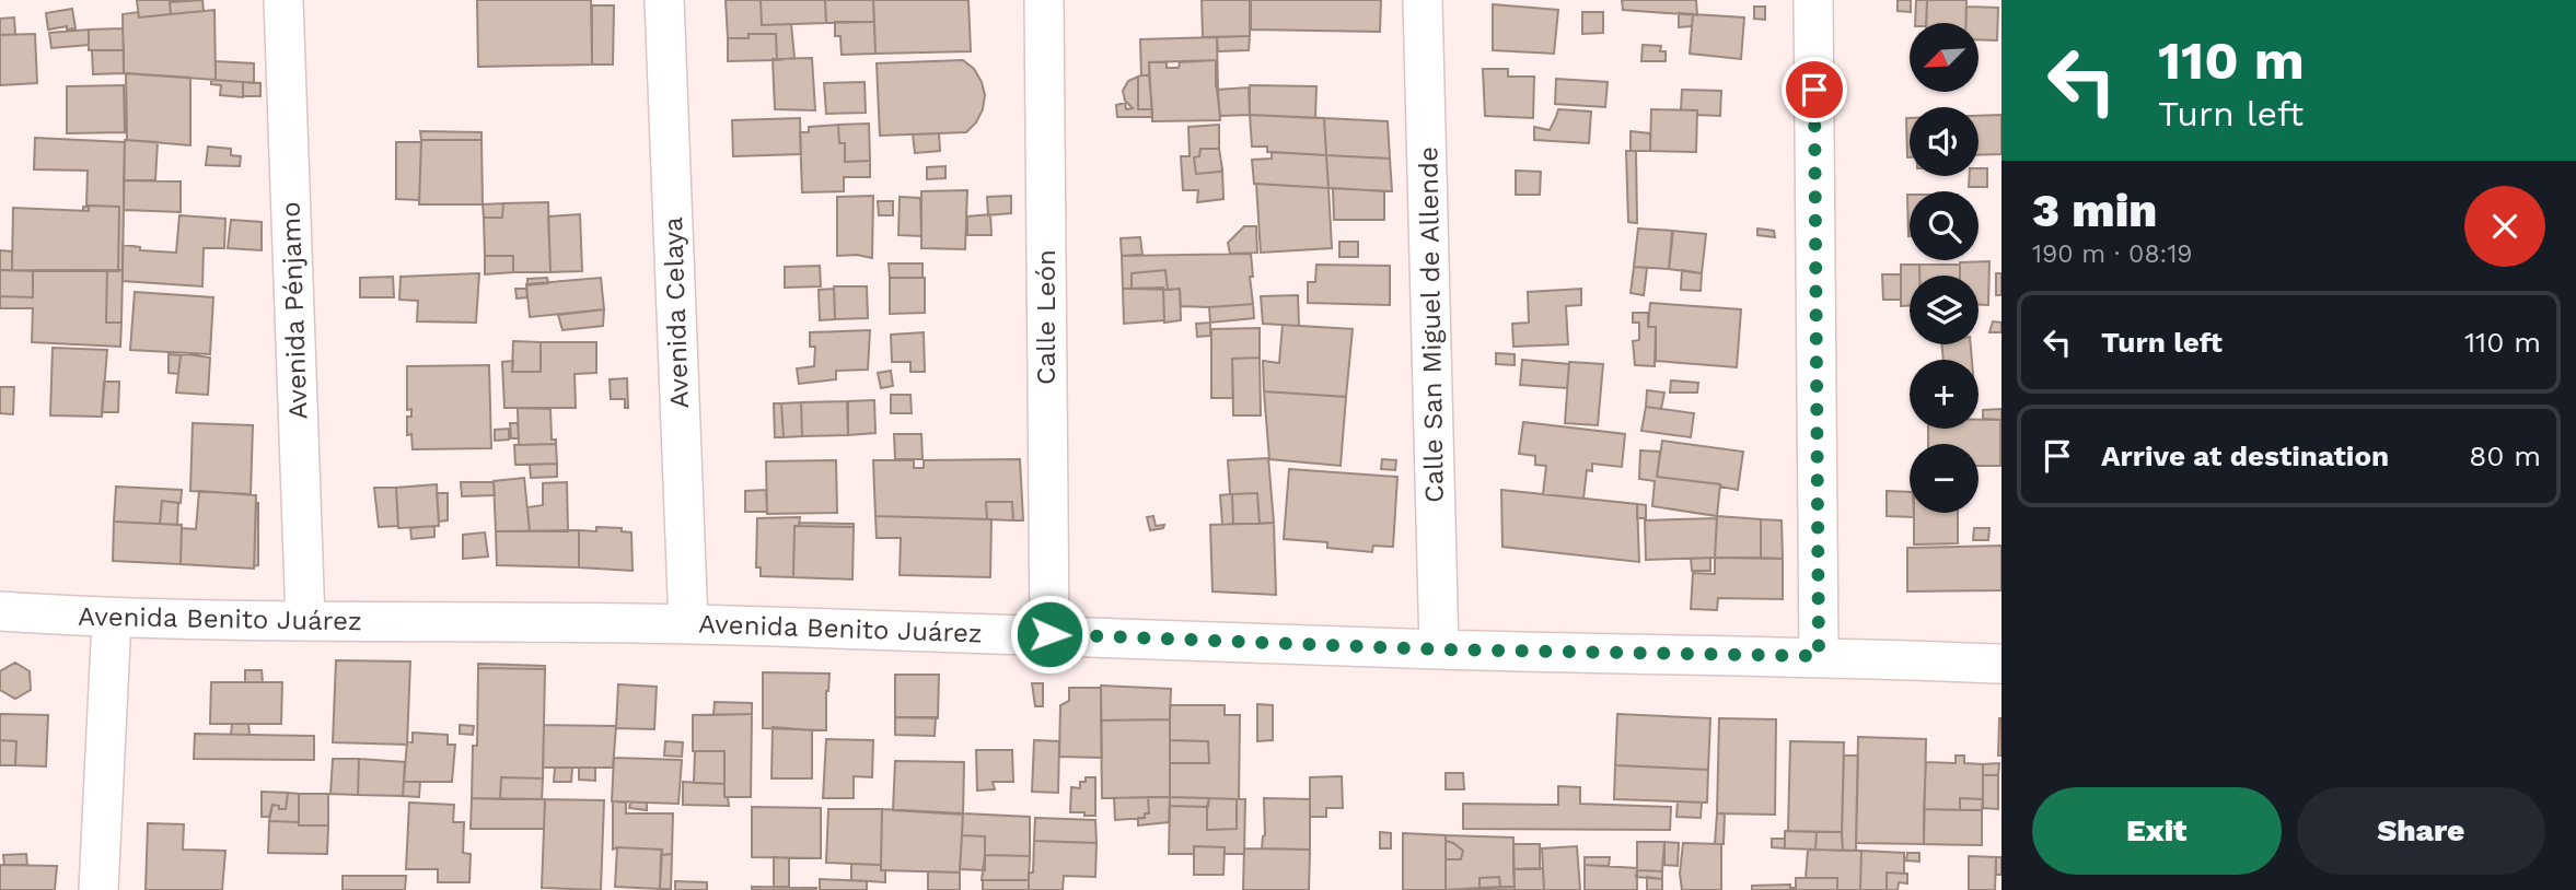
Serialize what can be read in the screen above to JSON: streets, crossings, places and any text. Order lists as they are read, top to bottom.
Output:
{
  "streets": {
    "street": [
      "Avenida Pénjamo",
      "Avenida Celaya",
      "Calle León",
      "Calle San Miguel de Allende",
      "Avenida Benito Juárez"
    ]
  },
  "crossings": [
    ["Avenida Pénjamo", "Avenida Benito Juárez"],
    ["Avenida Celaya", "Avenida Benito Juárez"],
    ["Calle León", "Avenida Benito Juárez"],
    ["Calle San Miguel de Allende", "Avenida Benito Juárez"]
  ],
  "north": "bottom left",
  "page": {
    "turn": ["110 m", "Turn left"],
    "map_buttons": ["+", "−"],
    "heading": ["3 min", "190 m · 08:19"],
    "list": [
      {
        "name": "Turn left",
        "value": "110 m"
      },
      {
        "name": "Arrive at destination",
        "value": "80 m"
      }
    ],
    "buttons": ["Exit", "Share"]
  }
}
